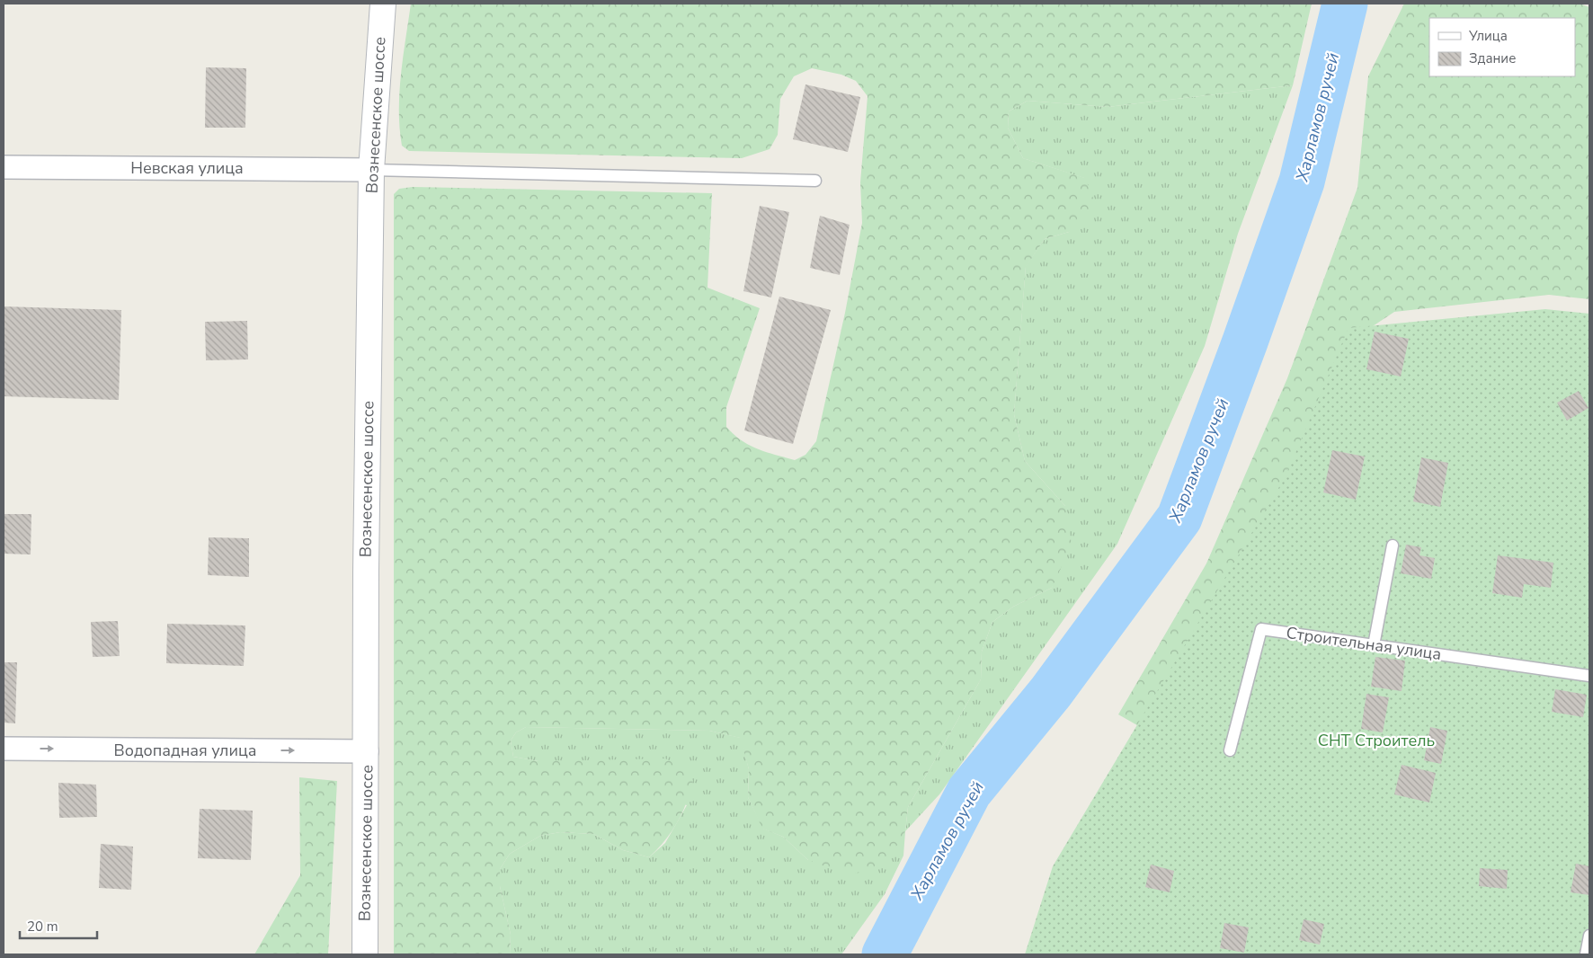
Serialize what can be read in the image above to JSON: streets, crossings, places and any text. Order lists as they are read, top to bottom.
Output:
{
  "streets": {
    "street": ["Вознесенское шоссе", "Невская улица", "Водопадная улица"],
    "lane": ["Строительная улица"]
  },
  "crossings": [
    ["Вознесенское шоссе", "Невская улица"],
    ["Вознесенское шоссе", "Водопадная улица"]
  ],
  "one_way": ["Водопадная улица"],
  "water": ["Харламов ручей"],
  "parks": ["СНТ Строитель"],
  "legend": ["Улица", "Здание"],
  "scale_bar": "20 m"
}
